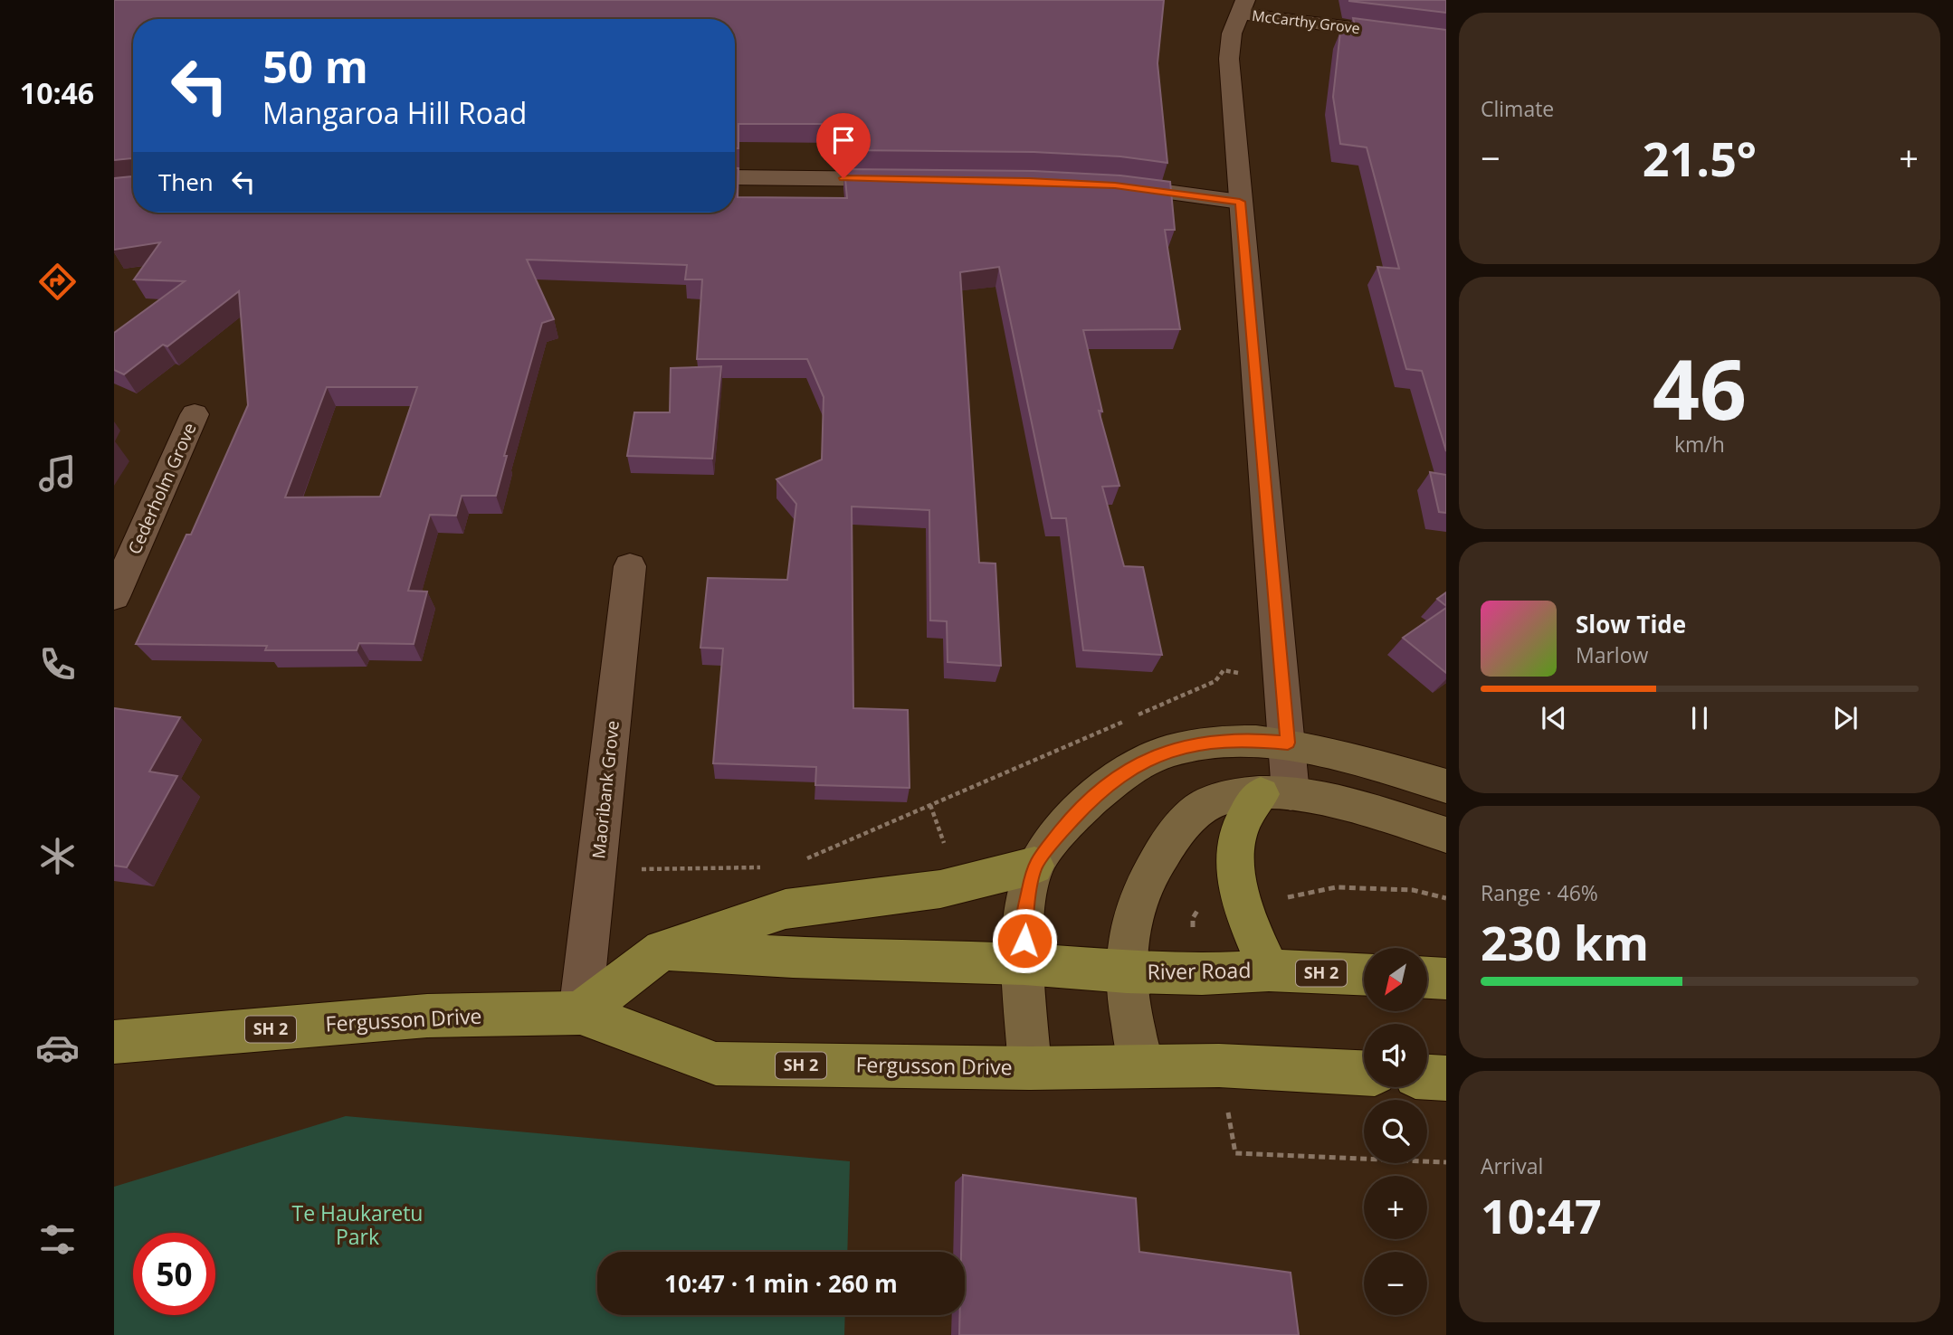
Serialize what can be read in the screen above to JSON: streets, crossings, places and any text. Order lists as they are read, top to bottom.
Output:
{
  "streets": {
    "highway": ["River Road", "SH 2", "Fergusson Drive"],
    "street": ["McCarthy Grove", "Cederholm Grove", "Maoribank Grove"]
  },
  "crossings": [
    ["Maoribank Grove", "Fergusson Drive"],
    ["River Road", "SH 2"],
    ["River Road", "Fergusson Drive"],
    ["SH 2", "Fergusson Drive"]
  ],
  "parks": ["Te Haukaretu Park"],
  "north": "bottom left",
  "page": {
    "tabs": "10:46",
    "tile": [
      "Climate",
      ["46", "km/h"],
      ["Range · 46%", "230 km"],
      ["Arrival", "10:47"]
    ],
    "turn": ["50 m", "Mangaroa Hill Road"],
    "heat": ["−", "21.5°", "+"],
    "then": "Then",
    "song": ["Slow Tide", "Marlow"],
    "map_buttons": ["+", "−"],
    "limit": "50",
    "trip": "10:47 · 1 min · 260 m"
  }
}
